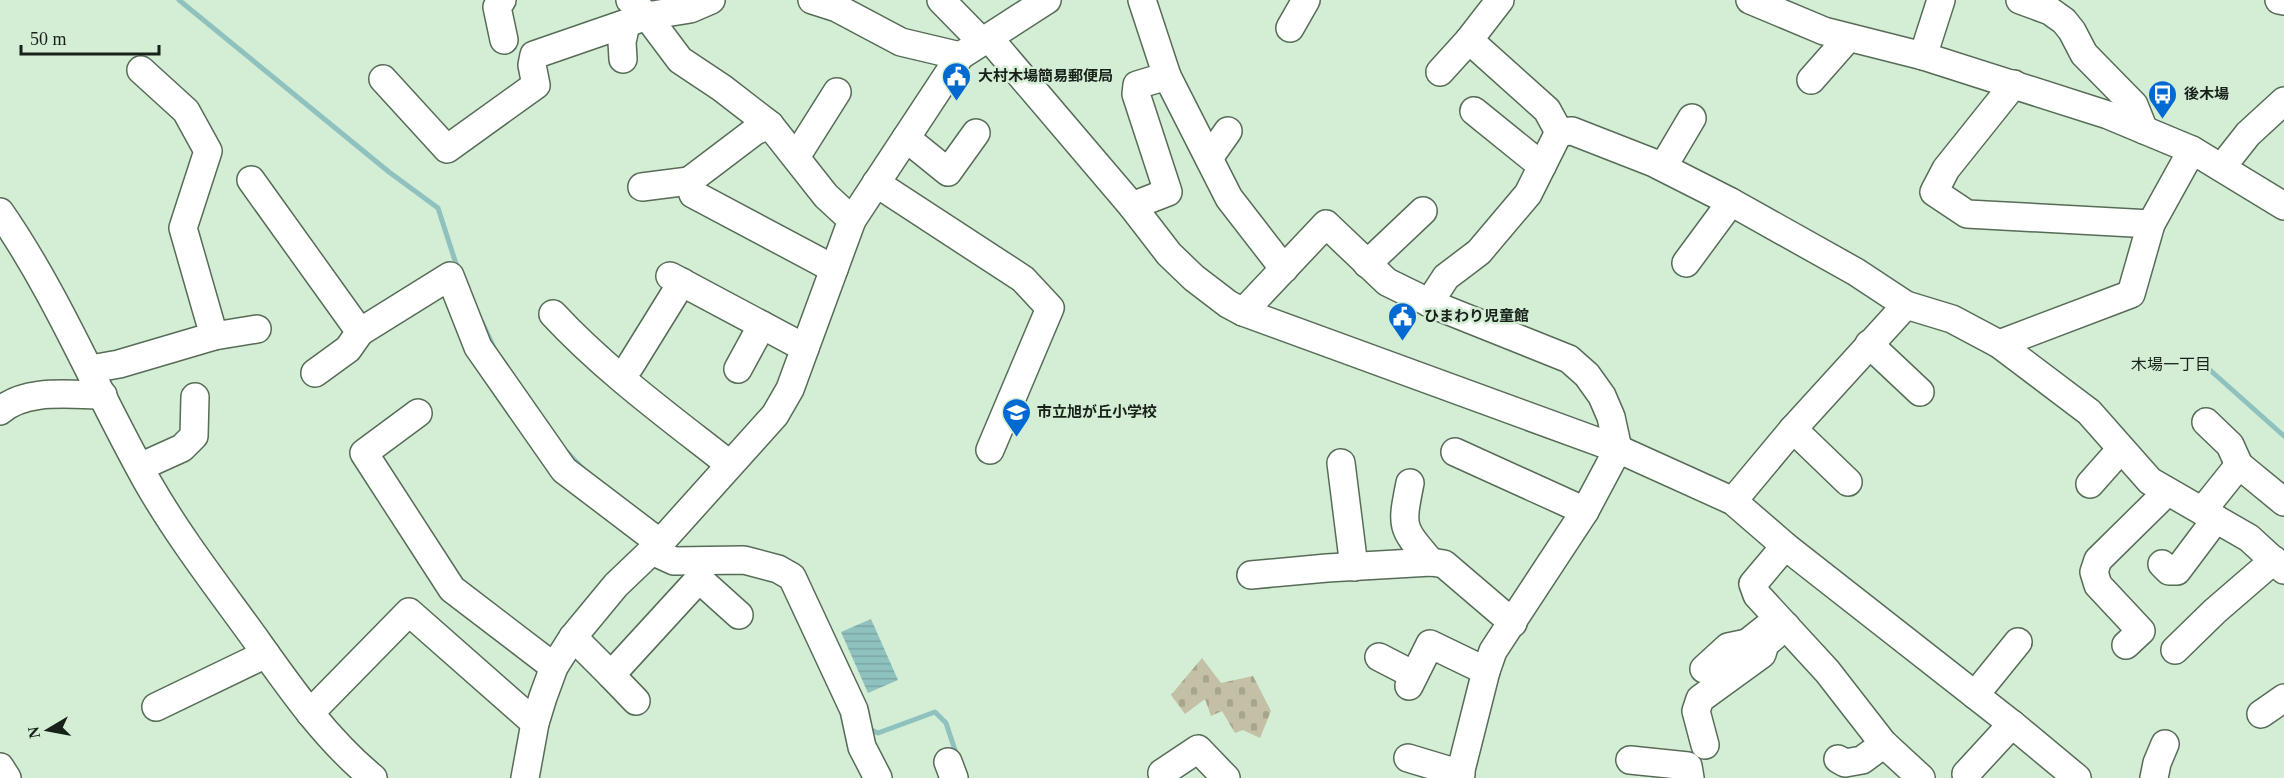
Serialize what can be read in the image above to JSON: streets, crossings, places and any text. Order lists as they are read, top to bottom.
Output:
{
  "districts": ["木場一丁目"],
  "places": {
    "public building": ["大村木場簡易郵便局", "ひまわり児童館"],
    "bus stop": ["後木場"],
    "school or university": ["市立旭が丘小学校"]
  },
  "scale_bar": "50 m",
  "north": "left"
}
